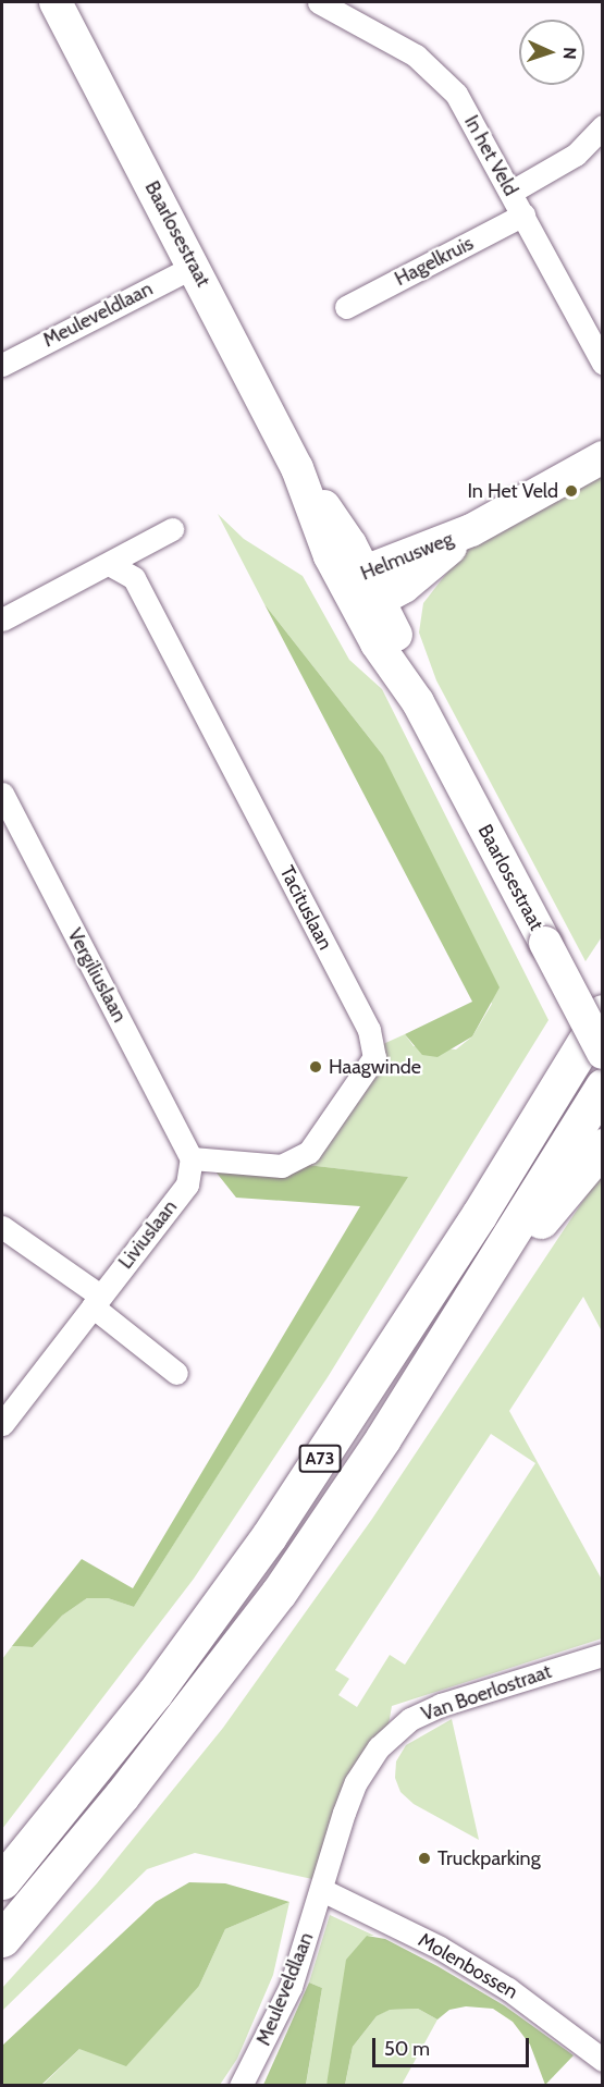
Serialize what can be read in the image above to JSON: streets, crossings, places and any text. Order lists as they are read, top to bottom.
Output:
{
  "streets": {
    "highway": ["A73"],
    "street": [
      "In het Veld",
      "Baarlosestraat",
      "Hagelkruis",
      "Meuleveldlaan",
      "Helmusweg",
      "Tacituslaan",
      "Vergiliuslaan",
      "Liviuslaan",
      "Van Boerlostraat",
      "Molenbossen"
    ]
  },
  "crossings": [
    ["In het Veld", "Hagelkruis"],
    ["Baarlosestraat", "Meuleveldlaan"],
    ["Baarlosestraat", "Helmusweg"],
    ["Meuleveldlaan", "Van Boerlostraat"],
    ["Meuleveldlaan", "Molenbossen"],
    ["Tacituslaan", "Vergiliuslaan"],
    ["Tacituslaan", "Liviuslaan"],
    ["Vergiliuslaan", "Liviuslaan"],
    ["Van Boerlostraat", "Molenbossen"]
  ],
  "places": ["In Het Veld", "Haagwinde", "Truckparking"],
  "scale_bar": "50 m",
  "north": "right"
}
